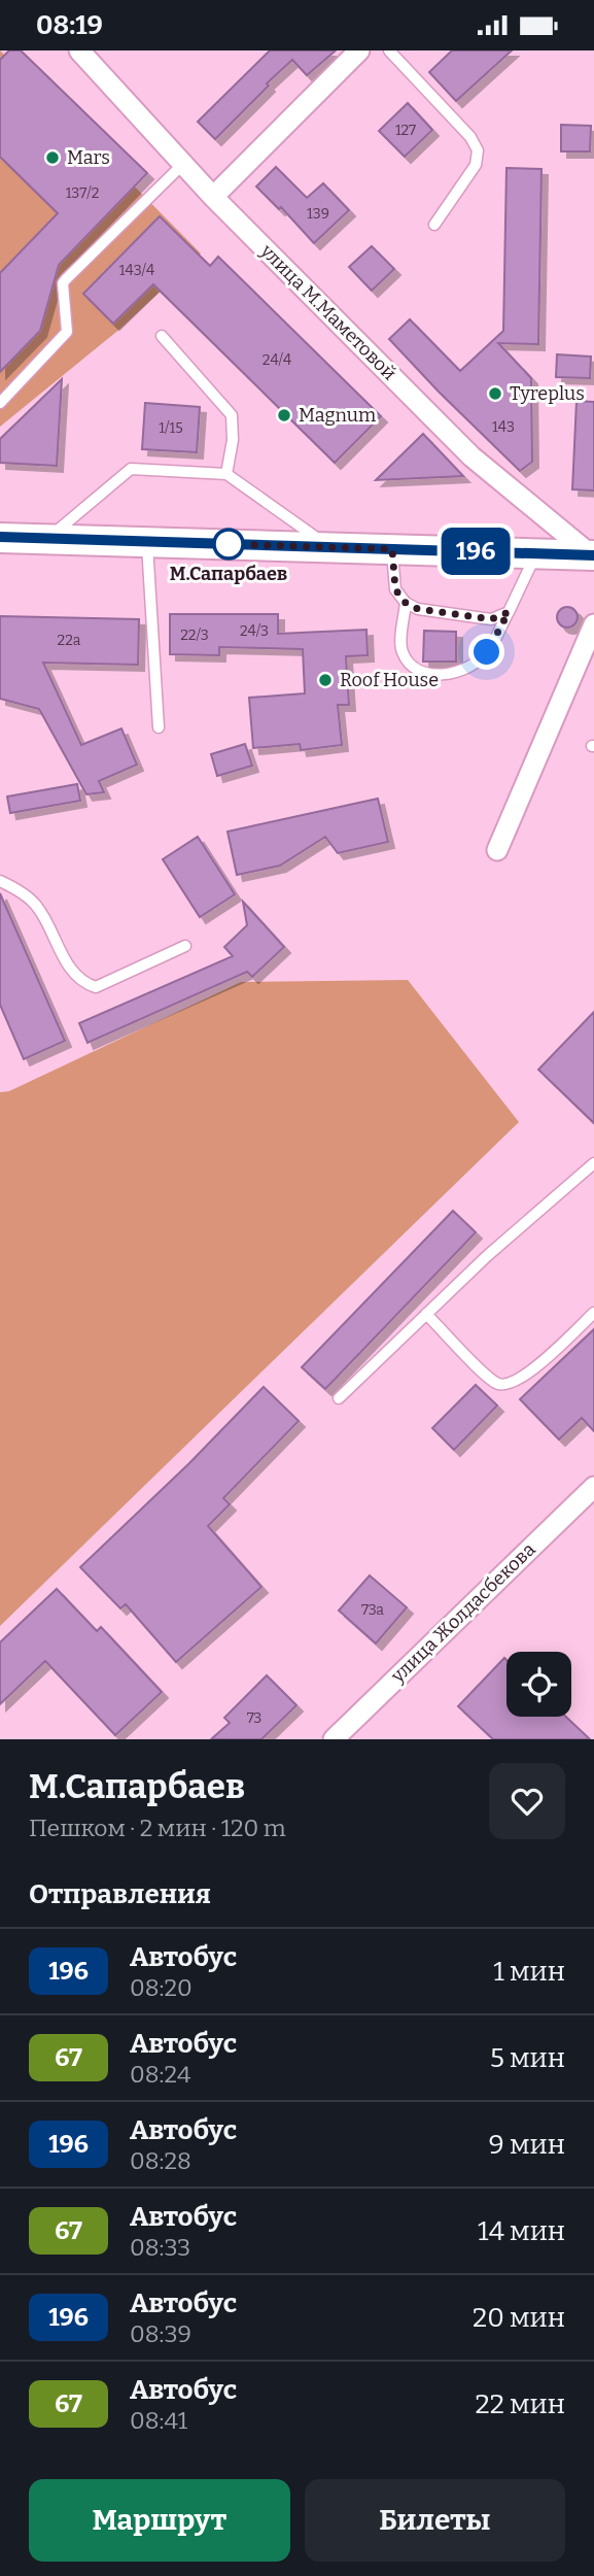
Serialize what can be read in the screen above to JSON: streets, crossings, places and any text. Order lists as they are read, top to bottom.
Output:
{
  "streets": {
    "street": ["улица М.Маметовой", "улица Жолдасбекова"]
  },
  "places": [
    "Mars",
    "Tyreplus",
    "Magnum",
    "М.Сапарбаев",
    "Roof House"
  ],
  "lines": ["bus line 196"],
  "house_numbers": [
    "127",
    "137/2",
    "139",
    "143/4",
    "24/4",
    "143",
    "1/15",
    "24/3",
    "22/3",
    "22а",
    "73а",
    "73"
  ],
  "page": {
    "status": "08:19",
    "on_map": "196",
    "heading": [
      ["М.Сапарбаев", "Пешком · 2 мин · 120 m"],
      "Отправления"
    ],
    "list": [
      {
        "mark": "196",
        "name": "Автобус",
        "note": "08:20",
        "value": "1 мин"
      },
      {
        "mark": "67",
        "name": "Автобус",
        "note": "08:24",
        "value": "5 мин"
      },
      {
        "mark": "196",
        "name": "Автобус",
        "note": "08:28",
        "value": "9 мин"
      },
      {
        "mark": "67",
        "name": "Автобус",
        "note": "08:33",
        "value": "14 мин"
      },
      {
        "mark": "196",
        "name": "Автобус",
        "note": "08:39",
        "value": "20 мин"
      },
      {
        "mark": "67",
        "name": "Автобус",
        "note": "08:41",
        "value": "22 мин"
      }
    ],
    "buttons": ["Маршрут", "Билеты"]
  }
}
